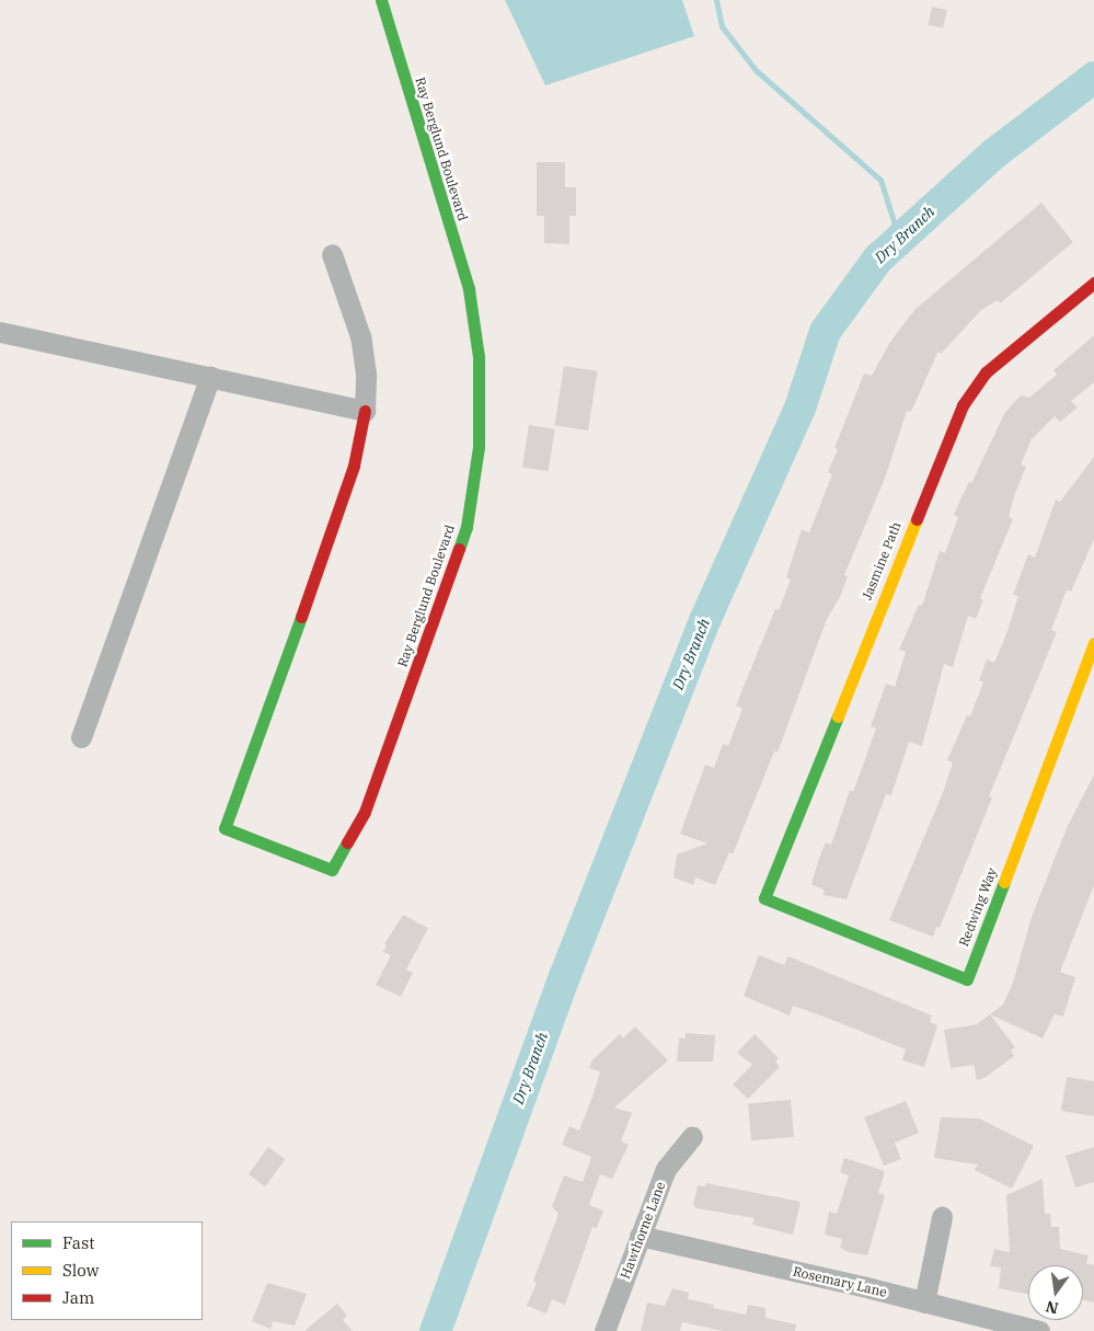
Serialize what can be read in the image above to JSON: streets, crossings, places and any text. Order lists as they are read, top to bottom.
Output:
{
  "streets": {
    "street": [
      "Ray Berglund Boulevard",
      "Jasmine Path",
      "Redwing Way",
      "Hawthorne Lane",
      "Rosemary Lane"
    ]
  },
  "crossings": [
    ["Jasmine Path", "Redwing Way"],
    ["Hawthorne Lane", "Rosemary Lane"]
  ],
  "water": ["Dry Branch"],
  "legend": ["Fast", "Slow", "Jam"],
  "north": "bottom"
}
